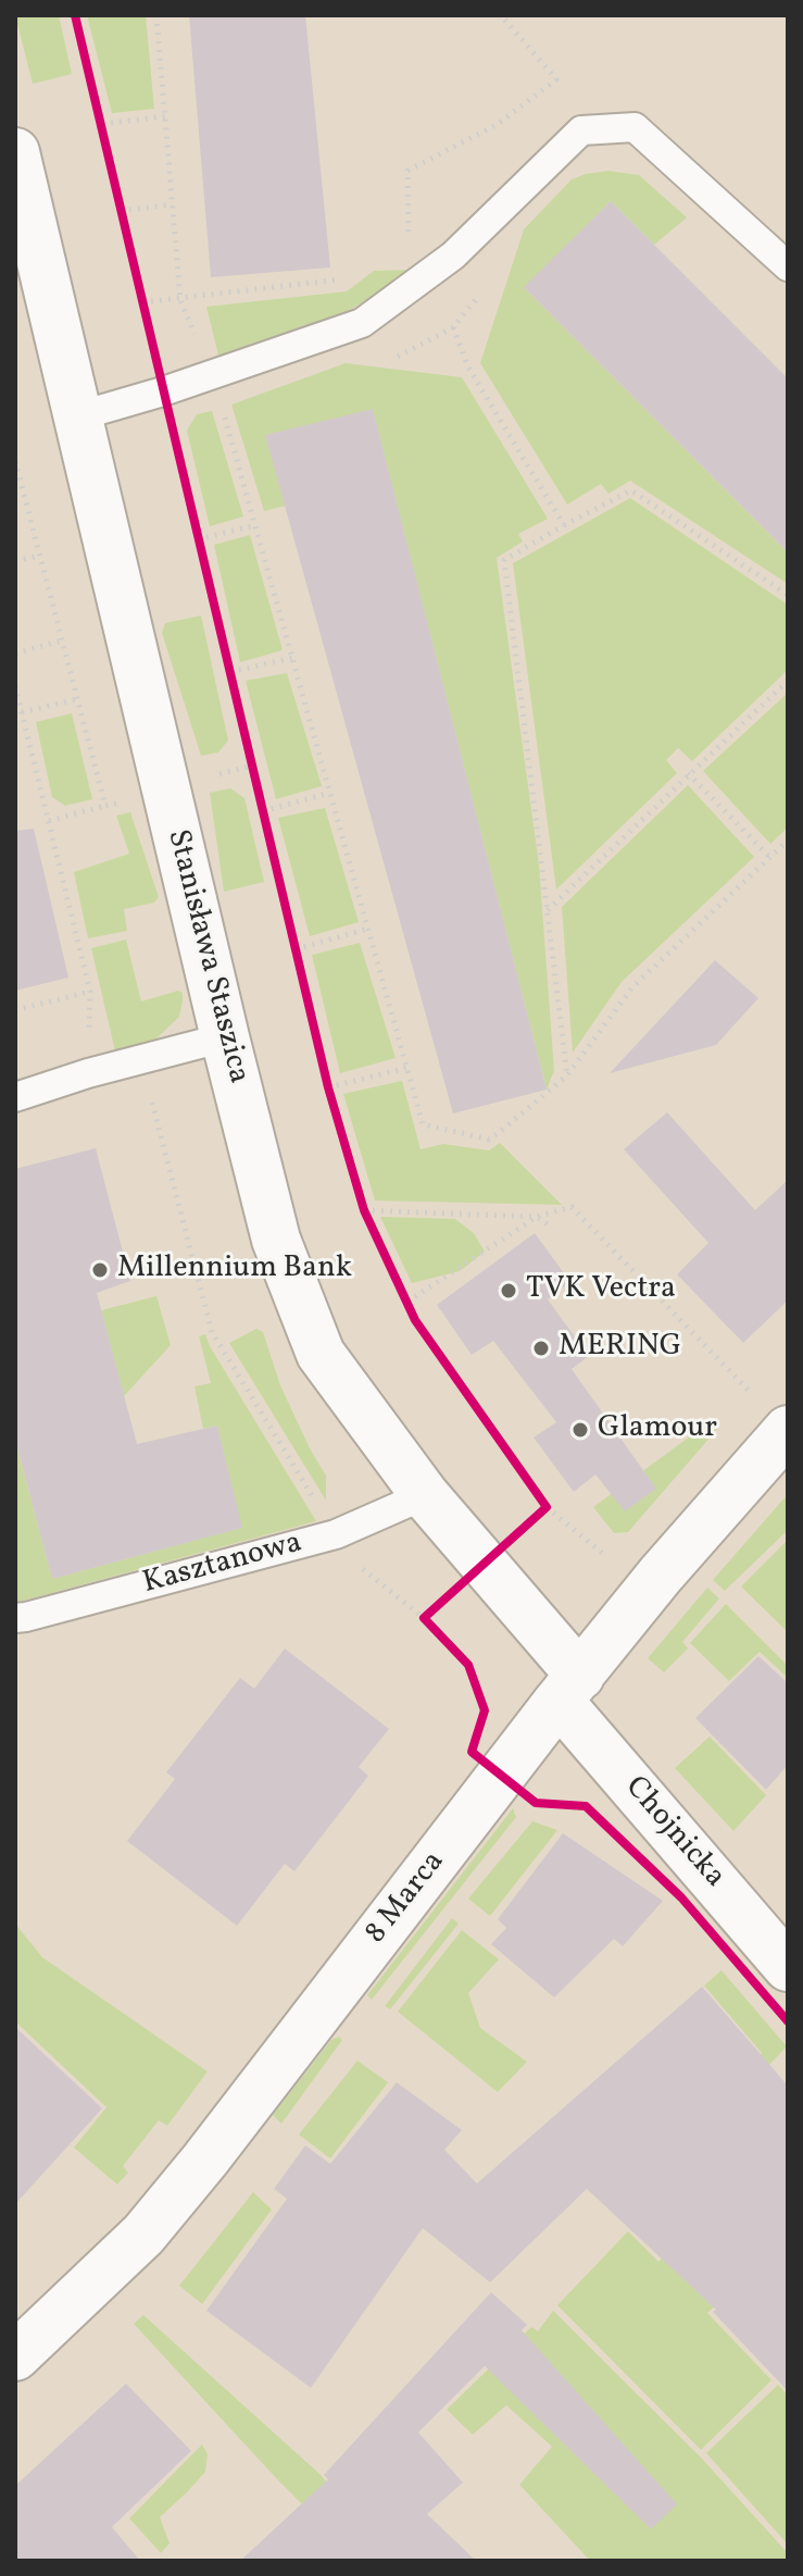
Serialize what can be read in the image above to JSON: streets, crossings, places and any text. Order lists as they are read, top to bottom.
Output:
{
  "streets": {
    "street": ["Stanisława Staszica", "Chojnicka", "8 Marca"],
    "lane": ["Kasztanowa"]
  },
  "crossings": [
    ["Stanisława Staszica", "Kasztanowa"],
    ["Stanisława Staszica", "Chojnicka"],
    ["Stanisława Staszica", "8 Marca"],
    ["Chojnicka", "8 Marca"]
  ],
  "places": [
    "Millennium Bank",
    "TVK Vectra",
    "MERING",
    "Glamour"
  ]
}
